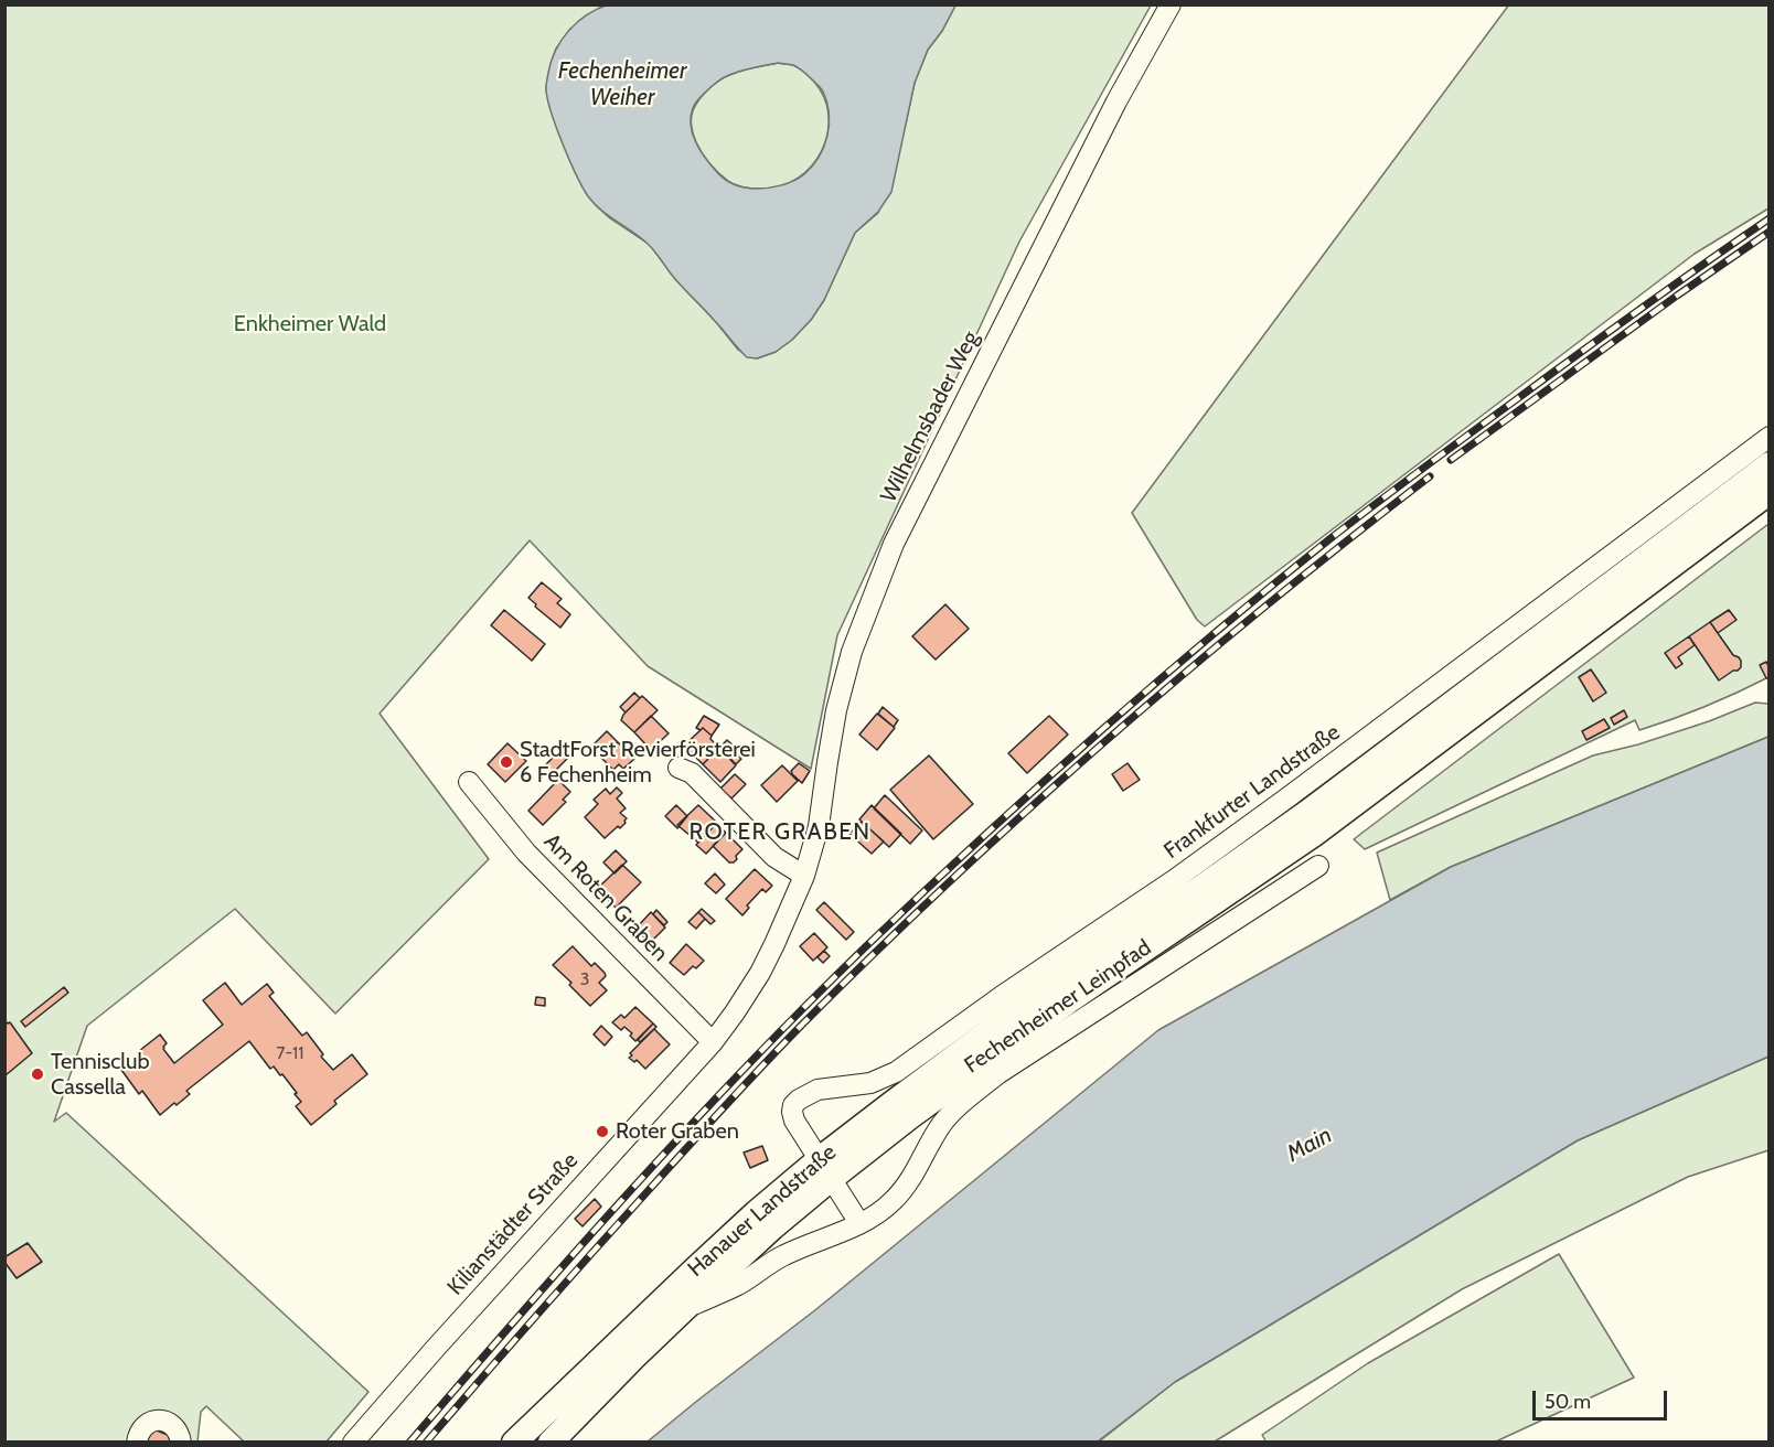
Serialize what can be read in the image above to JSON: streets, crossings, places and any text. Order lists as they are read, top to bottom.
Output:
{
  "streets": {
    "main road": ["Hanauer Landstraße"],
    "street": [
      "Wilhelmsbader Weg",
      "Frankfurter Landstraße",
      "Am Roten Graben",
      "Fechenheimer Leinpfad",
      "Kilianstädter Straße"
    ]
  },
  "crossings": [
    ["Wilhelmsbader Weg", "Am Roten Graben"],
    ["Wilhelmsbader Weg", "Kilianstädter Straße"],
    ["Frankfurter Landstraße", "Hanauer Landstraße"],
    ["Am Roten Graben", "Kilianstädter Straße"],
    ["Fechenheimer Leinpfad", "Hanauer Landstraße"]
  ],
  "districts": ["ROTER GRABEN"],
  "water": ["Fechenheimer Weiher", "Main"],
  "parks": ["Enkheimer Wald"],
  "places": ["StadtForst Revierförsterei 6 Fechenheim", "Tennisclub Cassella", "Roter Graben"],
  "house_numbers": ["3", "7-11"],
  "scale_bar": "50 m"
}
